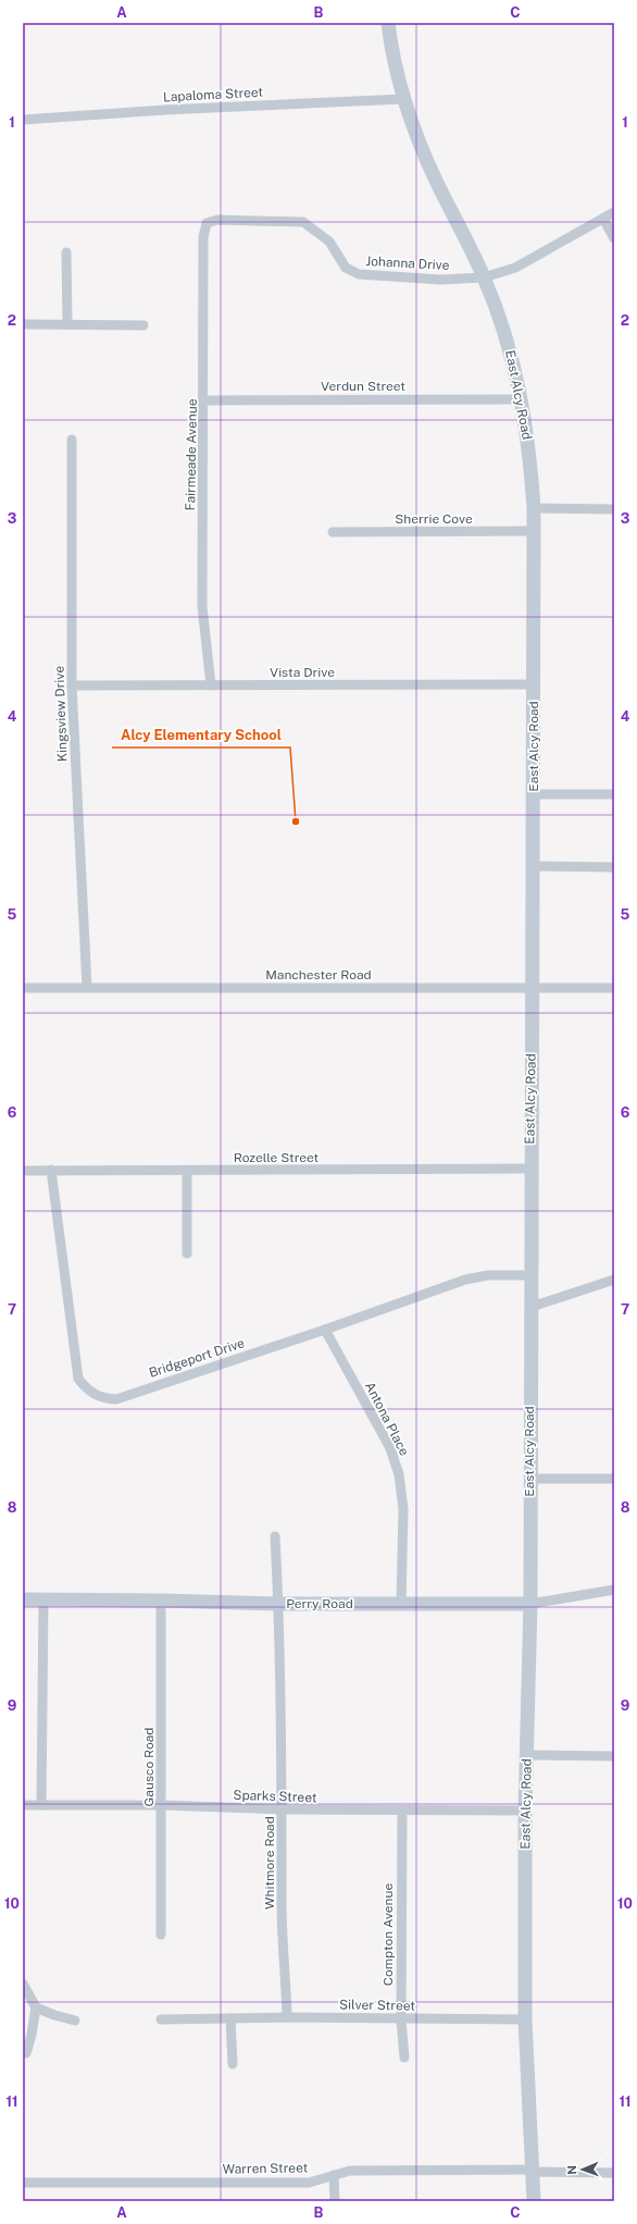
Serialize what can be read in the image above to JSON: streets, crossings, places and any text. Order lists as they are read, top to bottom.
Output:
{
  "streets": {
    "street": [
      "Lapaloma Street",
      "Johanna Drive",
      "Verdun Street",
      "East Alcy Road",
      "Fairmeade Avenue",
      "Sherrie Cove",
      "Vista Drive",
      "Kingsview Drive",
      "Manchester Road",
      "Rozelle Street",
      "Bridgeport Drive",
      "Antona Place",
      "Perry Road",
      "Gausco Road",
      "Sparks Street",
      "Whitmore Road",
      "Compton Avenue",
      "Silver Street",
      "Warren Street"
    ]
  },
  "crossings": [
    ["Lapaloma Street", "East Alcy Road"],
    ["Johanna Drive", "East Alcy Road"],
    ["Johanna Drive", "Fairmeade Avenue"],
    ["Verdun Street", "East Alcy Road"],
    ["Verdun Street", "Fairmeade Avenue"],
    ["East Alcy Road", "Sherrie Cove"],
    ["East Alcy Road", "Vista Drive"],
    ["East Alcy Road", "Manchester Road"],
    ["East Alcy Road", "Rozelle Street"],
    ["East Alcy Road", "Bridgeport Drive"],
    ["East Alcy Road", "Perry Road"],
    ["East Alcy Road", "Sparks Street"],
    ["East Alcy Road", "Silver Street"],
    ["East Alcy Road", "Warren Street"],
    ["Fairmeade Avenue", "Vista Drive"],
    ["Vista Drive", "Kingsview Drive"],
    ["Kingsview Drive", "Manchester Road"],
    ["Rozelle Street", "Bridgeport Drive"],
    ["Bridgeport Drive", "Antona Place"],
    ["Antona Place", "Perry Road"],
    ["Perry Road", "Gausco Road"],
    ["Perry Road", "Whitmore Road"],
    ["Gausco Road", "Sparks Street"],
    ["Sparks Street", "Whitmore Road"],
    ["Sparks Street", "Compton Avenue"],
    ["Whitmore Road", "Silver Street"],
    ["Compton Avenue", "Silver Street"]
  ],
  "places": ["Alcy Elementary School"],
  "north": "left",
  "grid": {
    "columns": ["A", "B", "C"],
    "rows": [
      "1",
      "2",
      "3",
      "4",
      "5",
      "6",
      "7",
      "8",
      "9",
      "10",
      "11"
    ]
  }
}
